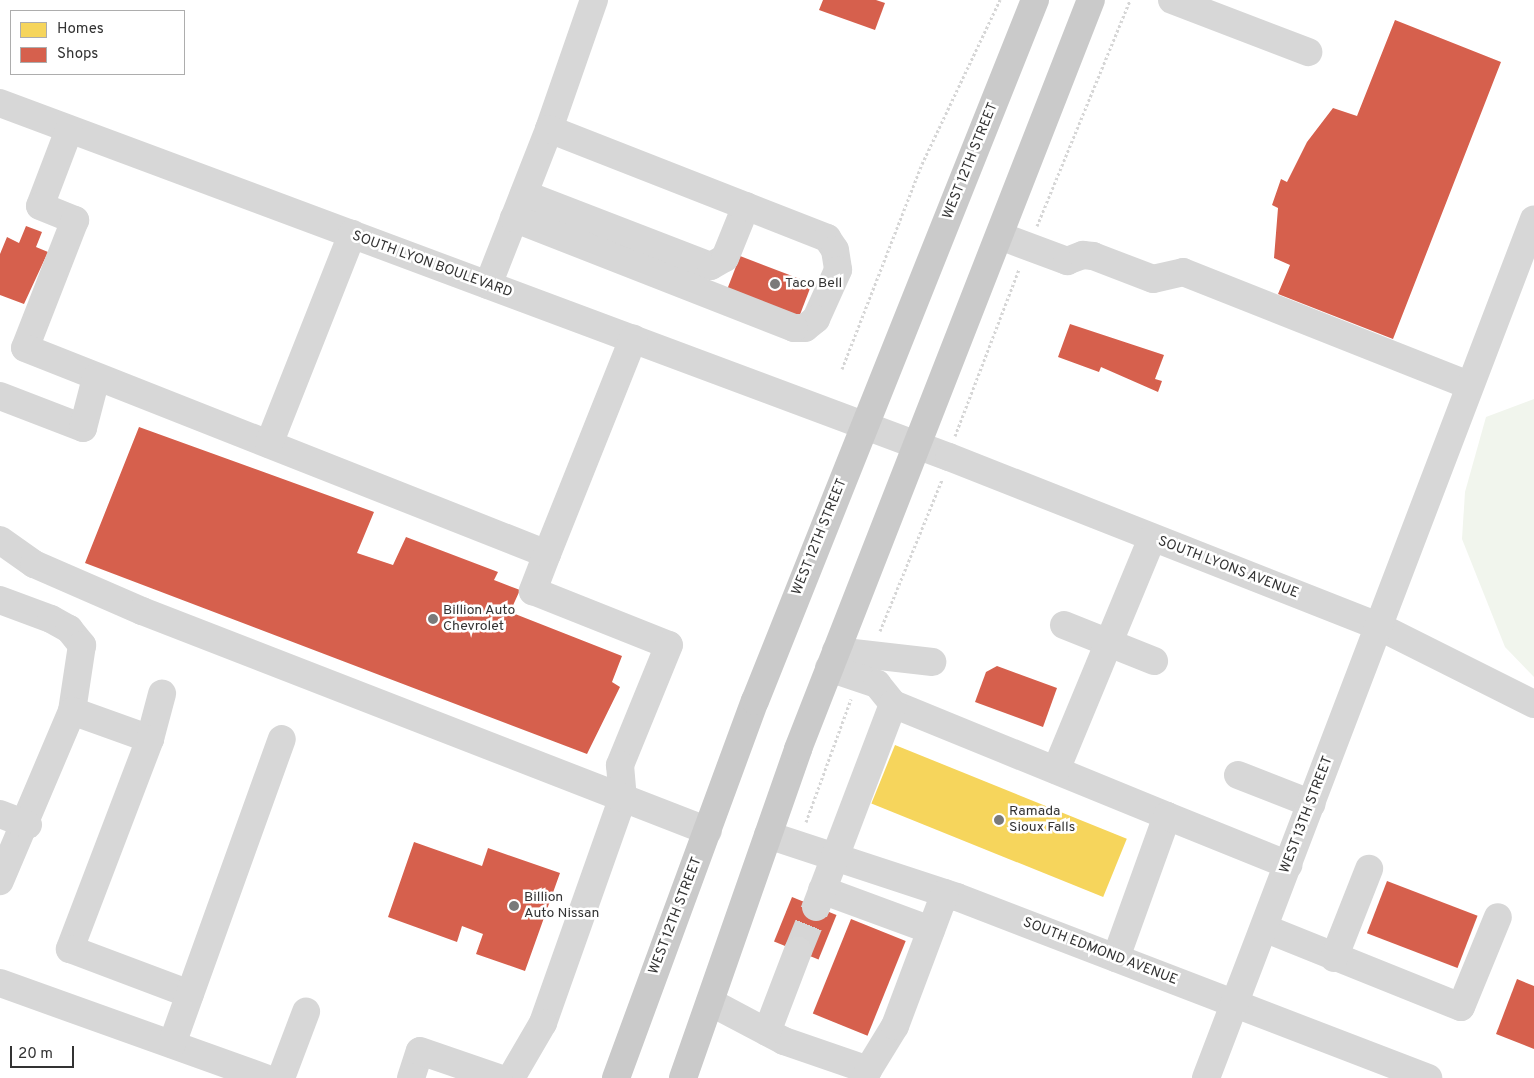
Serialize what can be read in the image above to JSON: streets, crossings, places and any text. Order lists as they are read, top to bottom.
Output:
{
  "streets": {
    "main road": ["WEST 12TH STREET"],
    "street": [
      "SOUTH LYON BOULEVARD",
      "SOUTH LYONS AVENUE",
      "WEST 13TH STREET",
      "SOUTH EDMOND AVENUE"
    ]
  },
  "crossings": [
    ["WEST 12TH STREET", "SOUTH LYON BOULEVARD"],
    ["WEST 12TH STREET", "SOUTH LYONS AVENUE"],
    ["SOUTH LYON BOULEVARD", "SOUTH LYONS AVENUE"],
    ["SOUTH LYONS AVENUE", "WEST 13TH STREET"],
    ["WEST 13TH STREET", "SOUTH EDMOND AVENUE"]
  ],
  "places": [
    "Taco Bell",
    "Billion Auto Chevrolet",
    "Ramada Sioux Falls",
    "Billion Auto Nissan"
  ],
  "legend": ["Homes", "Shops"],
  "scale_bar": "20 m"
}
